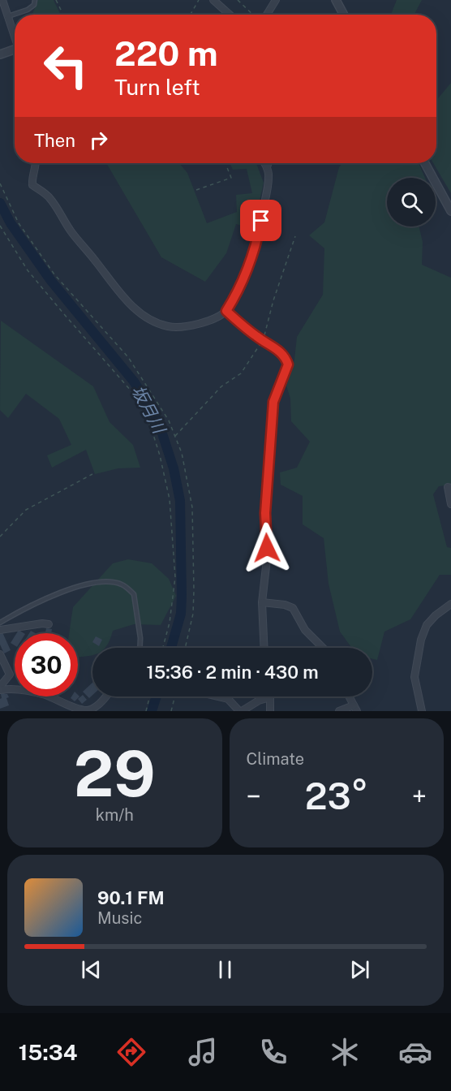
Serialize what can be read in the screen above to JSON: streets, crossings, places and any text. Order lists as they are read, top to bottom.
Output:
{
  "water": ["坂月川"],
  "page": {
    "turn": ["220 m", "Turn left"],
    "then": "Then",
    "limit": "30",
    "trip": "15:36 · 2 min · 430 m",
    "tile": [
      ["29", "km/h"],
      "Climate"
    ],
    "heat": ["−", "23°", "+"],
    "song": ["90.1 FM", "Music"],
    "tabs": "15:34"
  }
}
